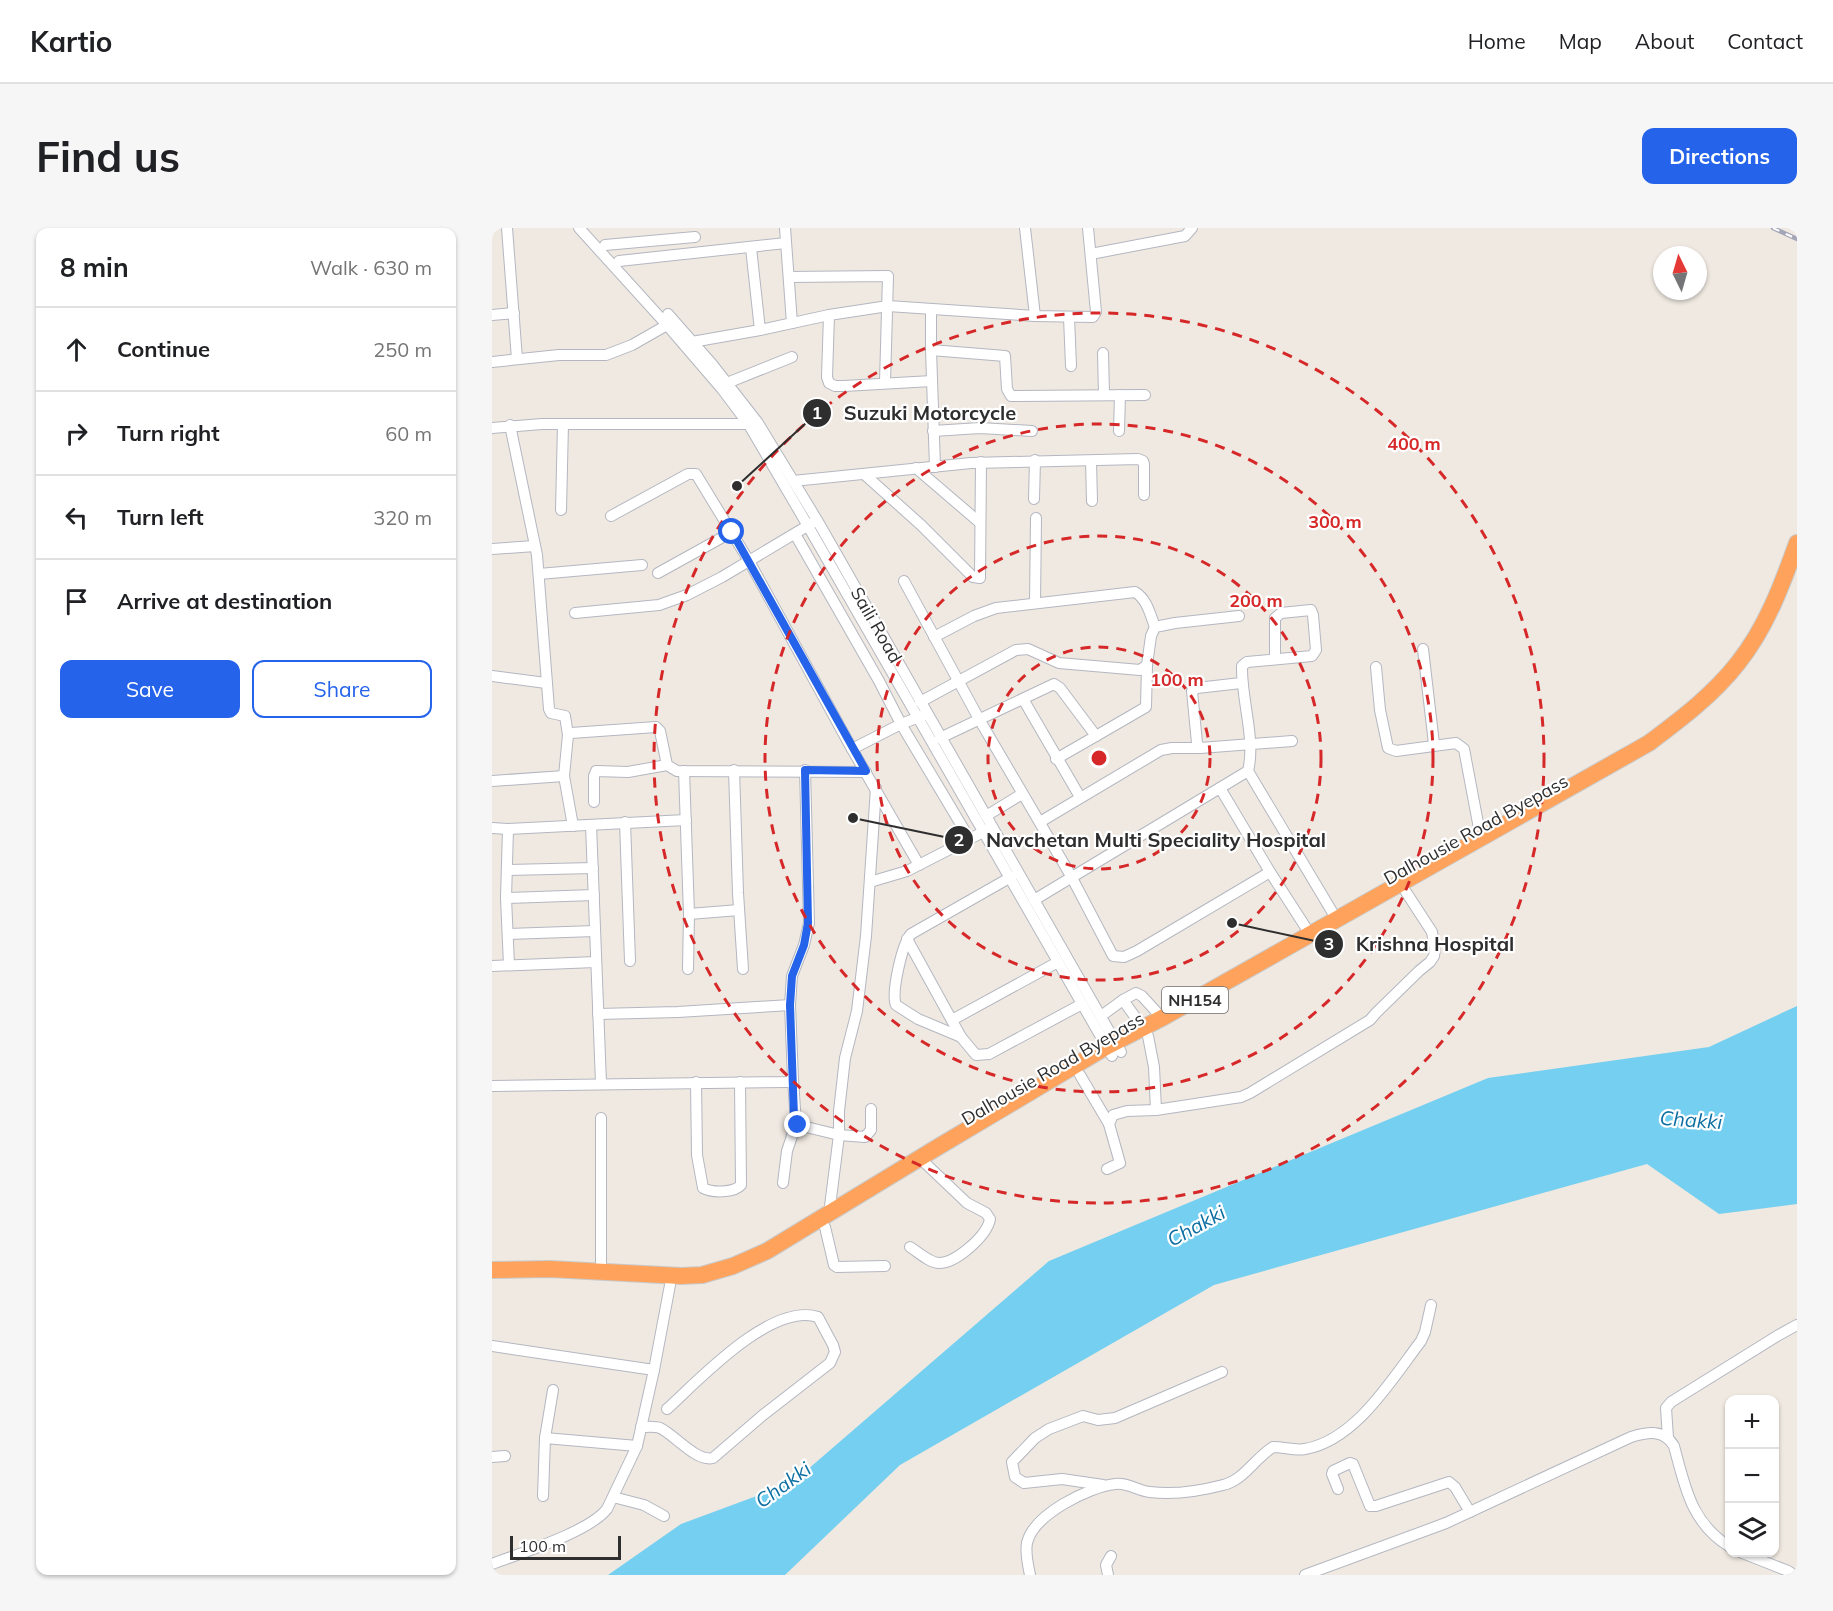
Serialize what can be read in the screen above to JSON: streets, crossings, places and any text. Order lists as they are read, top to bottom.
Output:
{
  "streets": {
    "highway": ["Dalhousie Road Byepass", "NH154"],
    "street": ["Saili Road"]
  },
  "crossings": [
    ["Saili Road", "Dalhousie Road Byepass"],
    ["Saili Road", "NH154"],
    ["Dalhousie Road Byepass", "NH154"]
  ],
  "water": ["Chakki"],
  "places": ["Suzuki Motorcycle", "Navchetan Multi Speciality Hospital", "Krishna Hospital"],
  "scale_bar": "100 m",
  "north": "top",
  "page": {
    "header": "Kartio",
    "nav": [
      "Home",
      "Map",
      "About",
      "Contact"
    ],
    "buttons": [
      "Directions",
      ["Save", "Share"]
    ],
    "title": "Find us",
    "heading": ["8 min", "Walk · 630 m"],
    "list": [
      ["Continue", "250 m"],
      ["Turn right", "60 m"],
      ["Turn left", "320 m"],
      "Arrive at destination"
    ],
    "map_buttons": ["+", "−"],
    "scale": "100 m"
  },
  "rings": [
    "400 m",
    "300 m",
    "200 m",
    "100 m"
  ]
}
